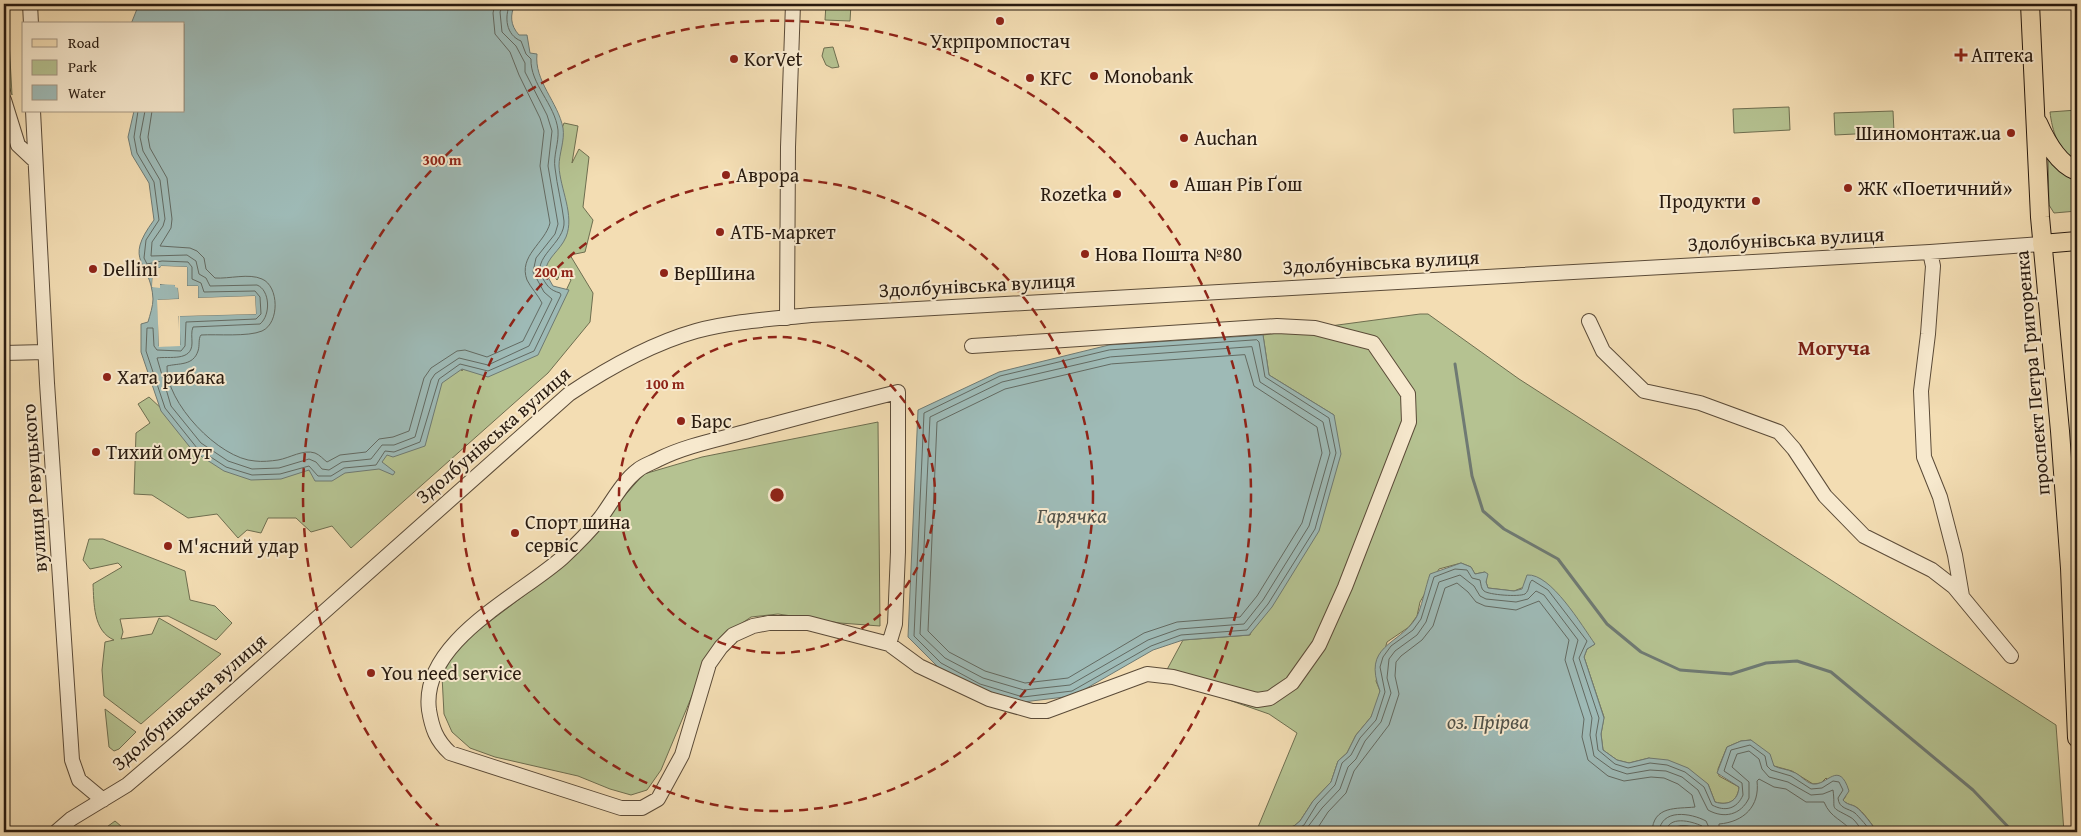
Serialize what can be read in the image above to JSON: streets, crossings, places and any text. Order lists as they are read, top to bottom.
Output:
{
  "streets": {
    "main road": ["Здолбунівська вулиця", "проспект Петра Григоренка"],
    "street": ["вулиця Ревуцького"]
  },
  "crossings": [
    ["Здолбунівська вулиця", "проспект Петра Григоренка"],
    ["Здолбунівська вулиця", "вулиця Ревуцького"]
  ],
  "districts": ["Могуча"],
  "water": ["Гарячка", "оз. Прірва"],
  "places": {
    "other": [
      "Укрпромпостач",
      "KorVet",
      "Monobank",
      "KFC",
      "Шиномонтаж.ua",
      "Auchan",
      "Аврора",
      "Ашан Рів Ґош",
      "ЖК «Поетичний»",
      "Rozetka",
      "Продукти",
      "АТБ-маркет",
      "Нова Пошта №80",
      "Dellini",
      "ВерШина",
      "Хата рибака",
      "Барс",
      "Тихий омут",
      "Спорт шина сервіс",
      "М'ясний удар",
      "You need service"
    ],
    "health": ["Аптека"]
  },
  "legend": ["Road", "Park", "Water"],
  "rings": ["300 m", "200 m", "100 m"]
}
